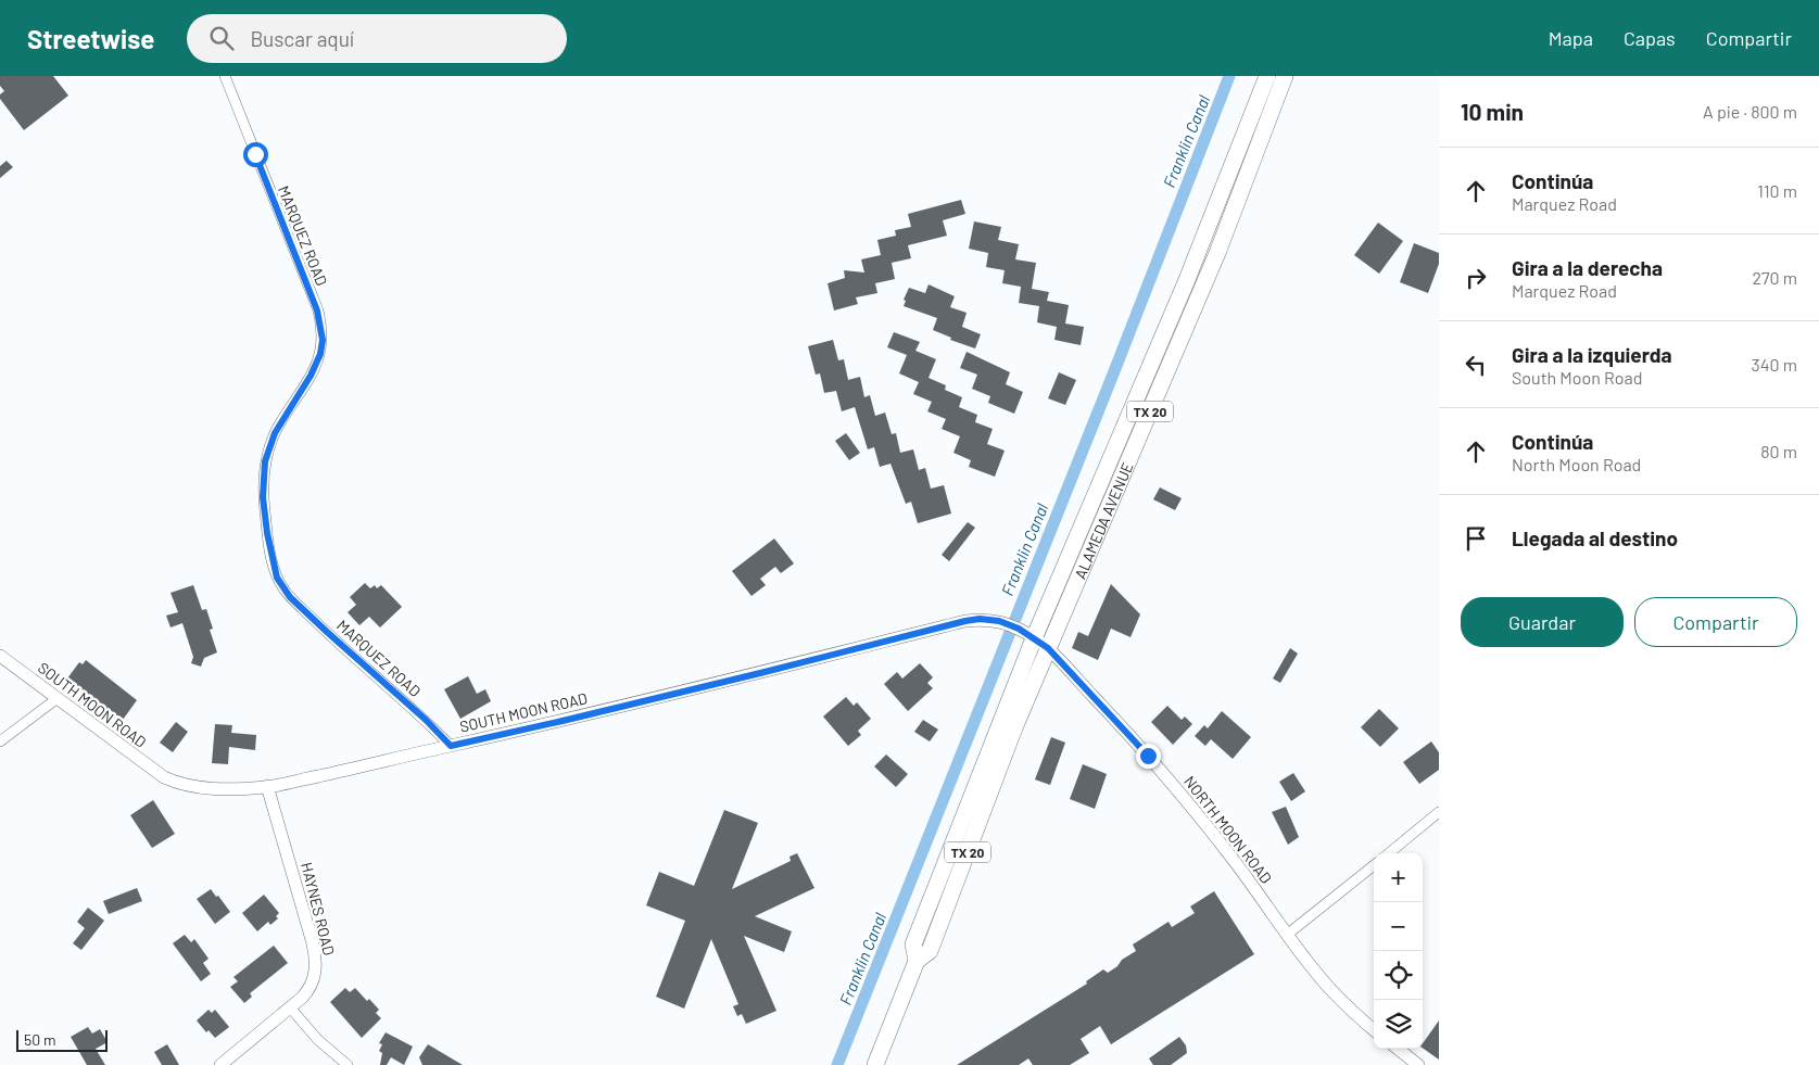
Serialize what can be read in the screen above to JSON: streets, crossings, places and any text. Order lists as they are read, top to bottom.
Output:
{
  "streets": {
    "main road": ["TX 20", "ALAMEDA AVENUE"],
    "street": [
      "MARQUEZ ROAD",
      "SOUTH MOON ROAD",
      "NORTH MOON ROAD",
      "HAYNES ROAD"
    ]
  },
  "crossings": [
    ["MARQUEZ ROAD", "SOUTH MOON ROAD"],
    ["ALAMEDA AVENUE", "SOUTH MOON ROAD"],
    ["ALAMEDA AVENUE", "NORTH MOON ROAD"],
    ["SOUTH MOON ROAD", "NORTH MOON ROAD"],
    ["SOUTH MOON ROAD", "HAYNES ROAD"]
  ],
  "water": ["Franklin Canal"],
  "scale_bar": "50 m",
  "page": {
    "header": "Streetwise",
    "search": "Buscar aquí",
    "nav": ["Mapa", "Capas", "Compartir"],
    "heading": ["10 min", "A pie · 800 m"],
    "list": [
      ["Continúa", "Marquez Road", "110 m"],
      ["Gira a la derecha", "Marquez Road", "270 m"],
      ["Gira a la izquierda", "South Moon Road", "340 m"],
      ["Continúa", "North Moon Road", "80 m"],
      "Llegada al destino"
    ],
    "buttons": ["Guardar", "Compartir"],
    "map_buttons": ["+", "−"],
    "scale": "50 m"
  }
}
